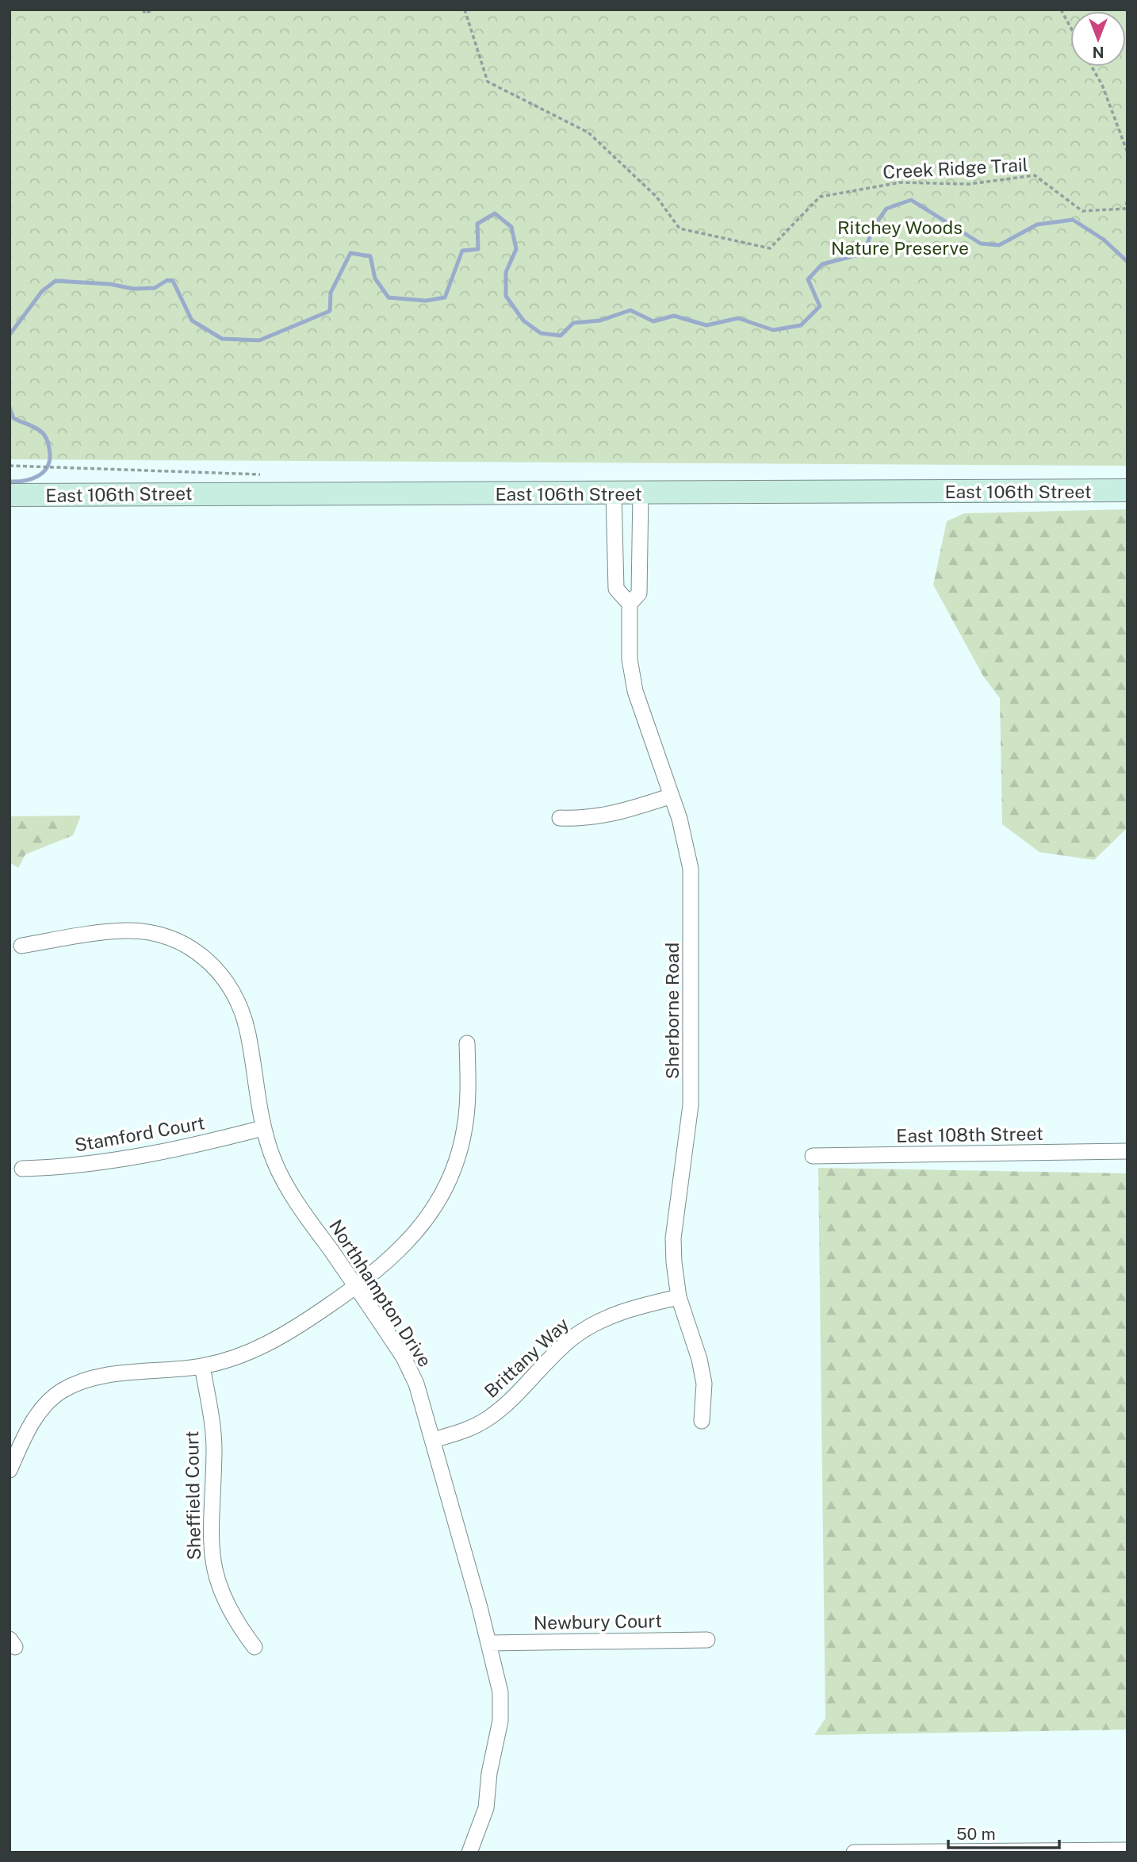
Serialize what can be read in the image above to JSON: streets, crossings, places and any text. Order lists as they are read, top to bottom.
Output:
{
  "streets": {
    "main road": ["East 106th Street"],
    "street": [
      "Sherborne Road",
      "Stamford Court",
      "East 108th Street",
      "Northhampton Drive",
      "Brittany Way",
      "Sheffield Court",
      "Newbury Court"
    ],
    "path": ["Creek Ridge Trail"]
  },
  "crossings": [
    ["East 106th Street", "Sherborne Road"],
    ["Sherborne Road", "Brittany Way"],
    ["Stamford Court", "Northhampton Drive"],
    ["Northhampton Drive", "Brittany Way"],
    ["Northhampton Drive", "Newbury Court"]
  ],
  "parks": ["Ritchey Woods Nature Preserve"],
  "scale_bar": "50 m",
  "north": "bottom"
}
